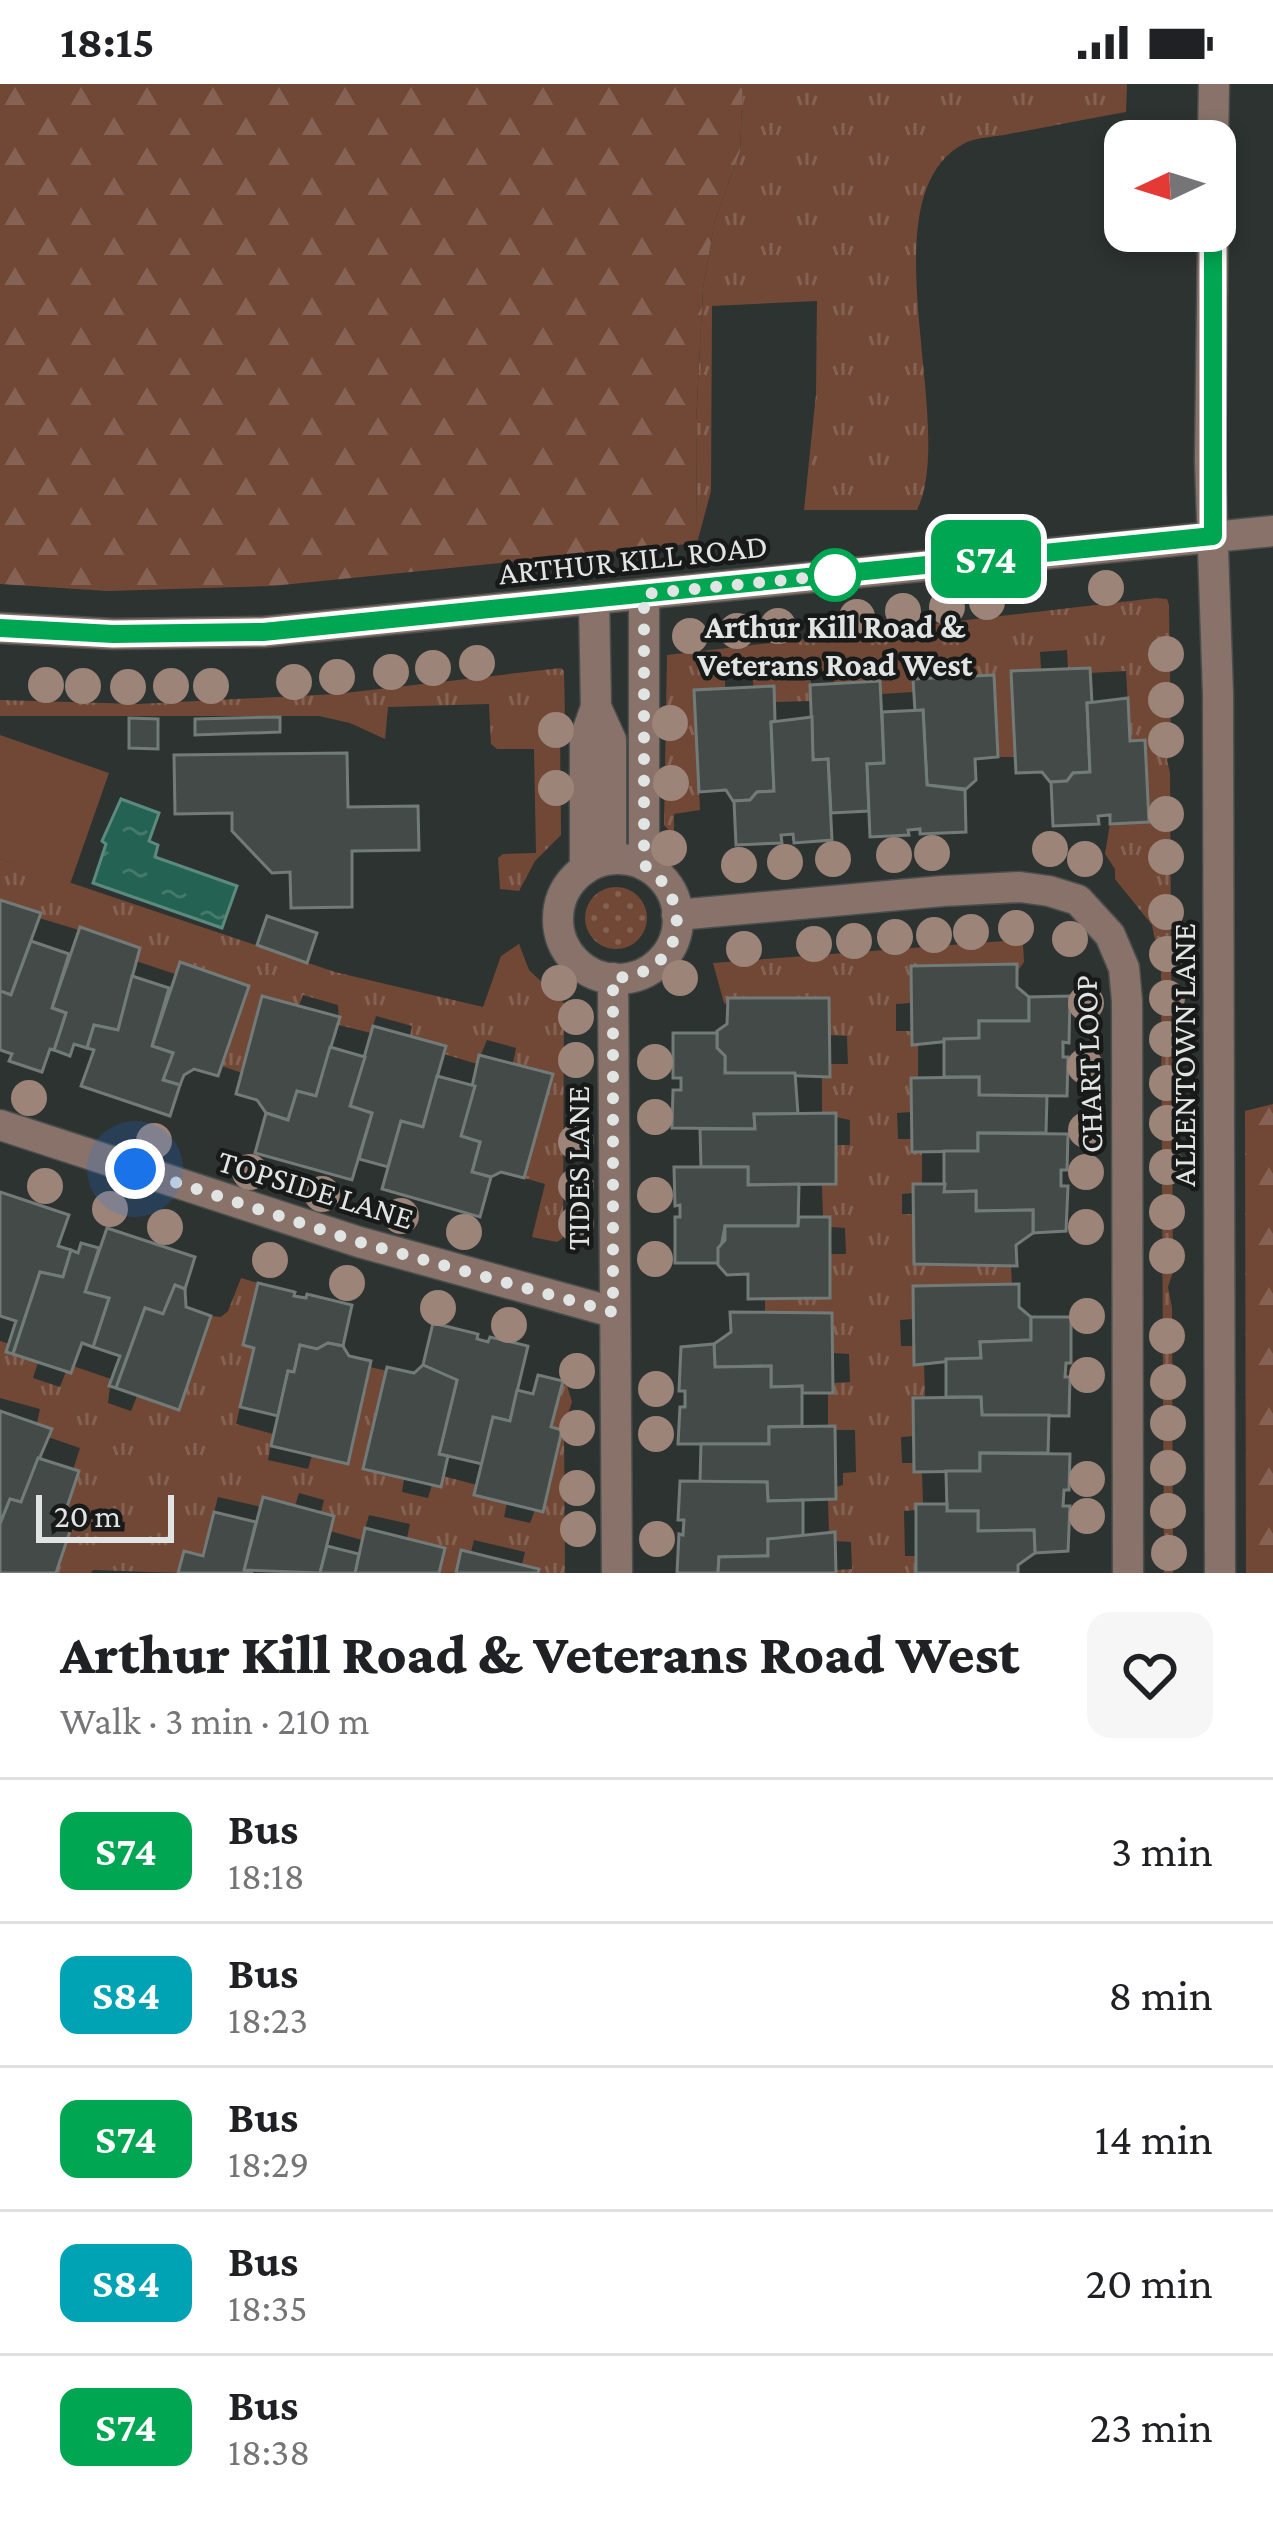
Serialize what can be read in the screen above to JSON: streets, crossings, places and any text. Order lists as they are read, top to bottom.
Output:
{
  "streets": {
    "street": [
      "ARTHUR KILL ROAD",
      "ALLENTOWN LANE",
      "CHART LOOP",
      "TIDES LANE",
      "TOPSIDE LANE"
    ]
  },
  "crossings": [
    ["ARTHUR KILL ROAD", "ALLENTOWN LANE"],
    ["CHART LOOP", "TIDES LANE"],
    ["TIDES LANE", "TOPSIDE LANE"]
  ],
  "places": ["Arthur Kill Road & Veterans Road West"],
  "lines": ["bus line S74"],
  "scale_bar": "20 m",
  "north": "left",
  "page": {
    "status": "18:15",
    "on_map": "S74",
    "scale": "20 m",
    "heading": ["Arthur Kill Road & Veterans Road West", "Walk · 3 min · 210 m"],
    "list": [
      {
        "mark": "S74",
        "name": "Bus",
        "note": "18:18",
        "value": "3 min"
      },
      {
        "mark": "S84",
        "name": "Bus",
        "note": "18:23",
        "value": "8 min"
      },
      {
        "mark": "S74",
        "name": "Bus",
        "note": "18:29",
        "value": "14 min"
      },
      {
        "mark": "S84",
        "name": "Bus",
        "note": "18:35",
        "value": "20 min"
      },
      {
        "mark": "S74",
        "name": "Bus",
        "note": "18:38",
        "value": "23 min"
      }
    ]
  }
}
